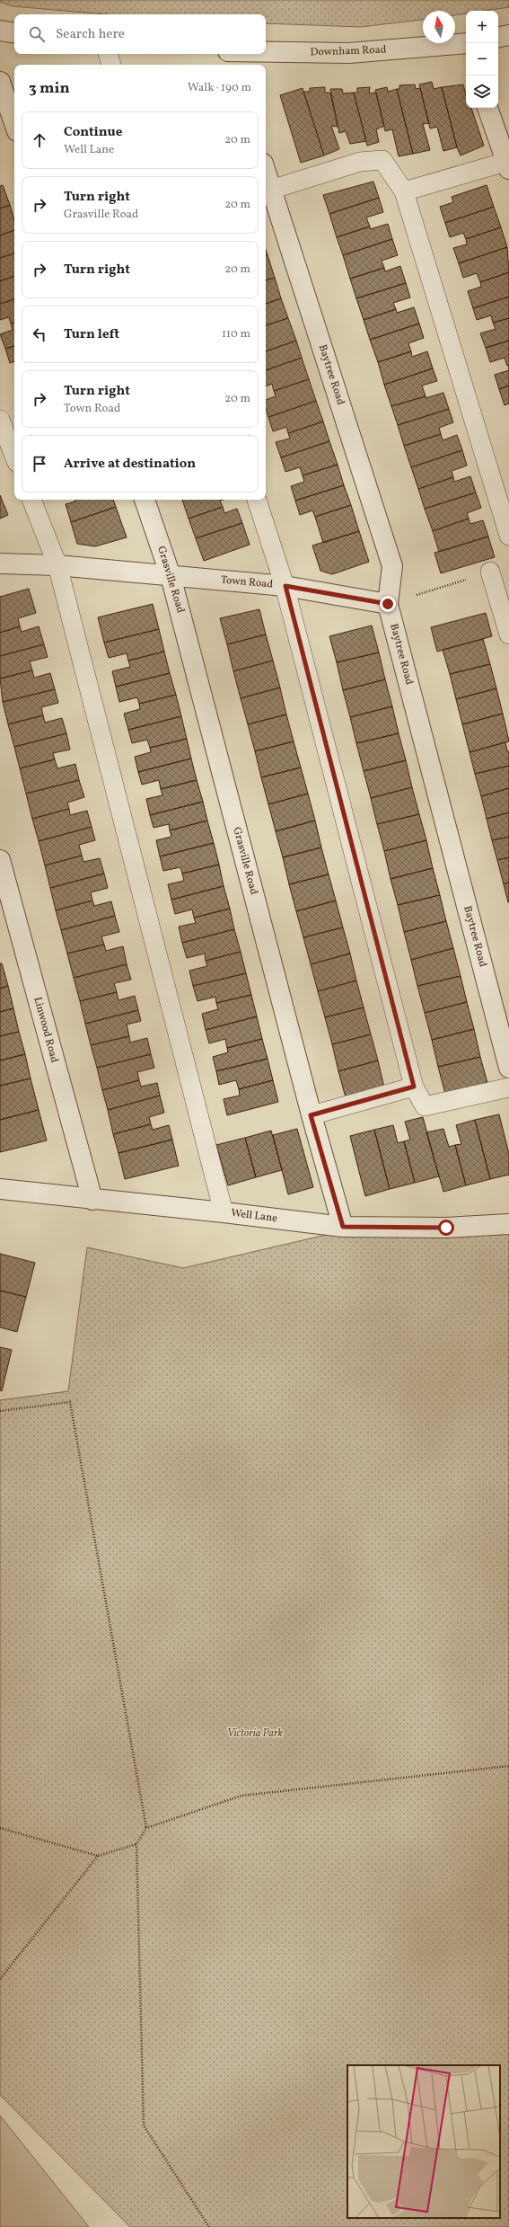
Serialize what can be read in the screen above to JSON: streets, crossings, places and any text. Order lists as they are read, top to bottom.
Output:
{
  "streets": {
    "street": [
      "Downham Road",
      "Baytree Road",
      "Grasville Road",
      "Town Road",
      "Linwood Road",
      "Well Lane"
    ]
  },
  "crossings": [
    ["Baytree Road", "Town Road"],
    ["Grasville Road", "Town Road"],
    ["Grasville Road", "Well Lane"],
    ["Linwood Road", "Well Lane"]
  ],
  "parks": ["Victoria Park"],
  "north": "top",
  "page": {
    "map_buttons": ["+", "−"],
    "search": "Search here",
    "heading": ["3 min", "Walk · 190 m"],
    "list": [
      ["Continue", "Well Lane", "20 m"],
      ["Turn right", "Grasville Road", "20 m"],
      ["Turn right", "20 m"],
      ["Turn left", "110 m"],
      ["Turn right", "Town Road", "20 m"],
      "Arrive at destination"
    ]
  }
}
